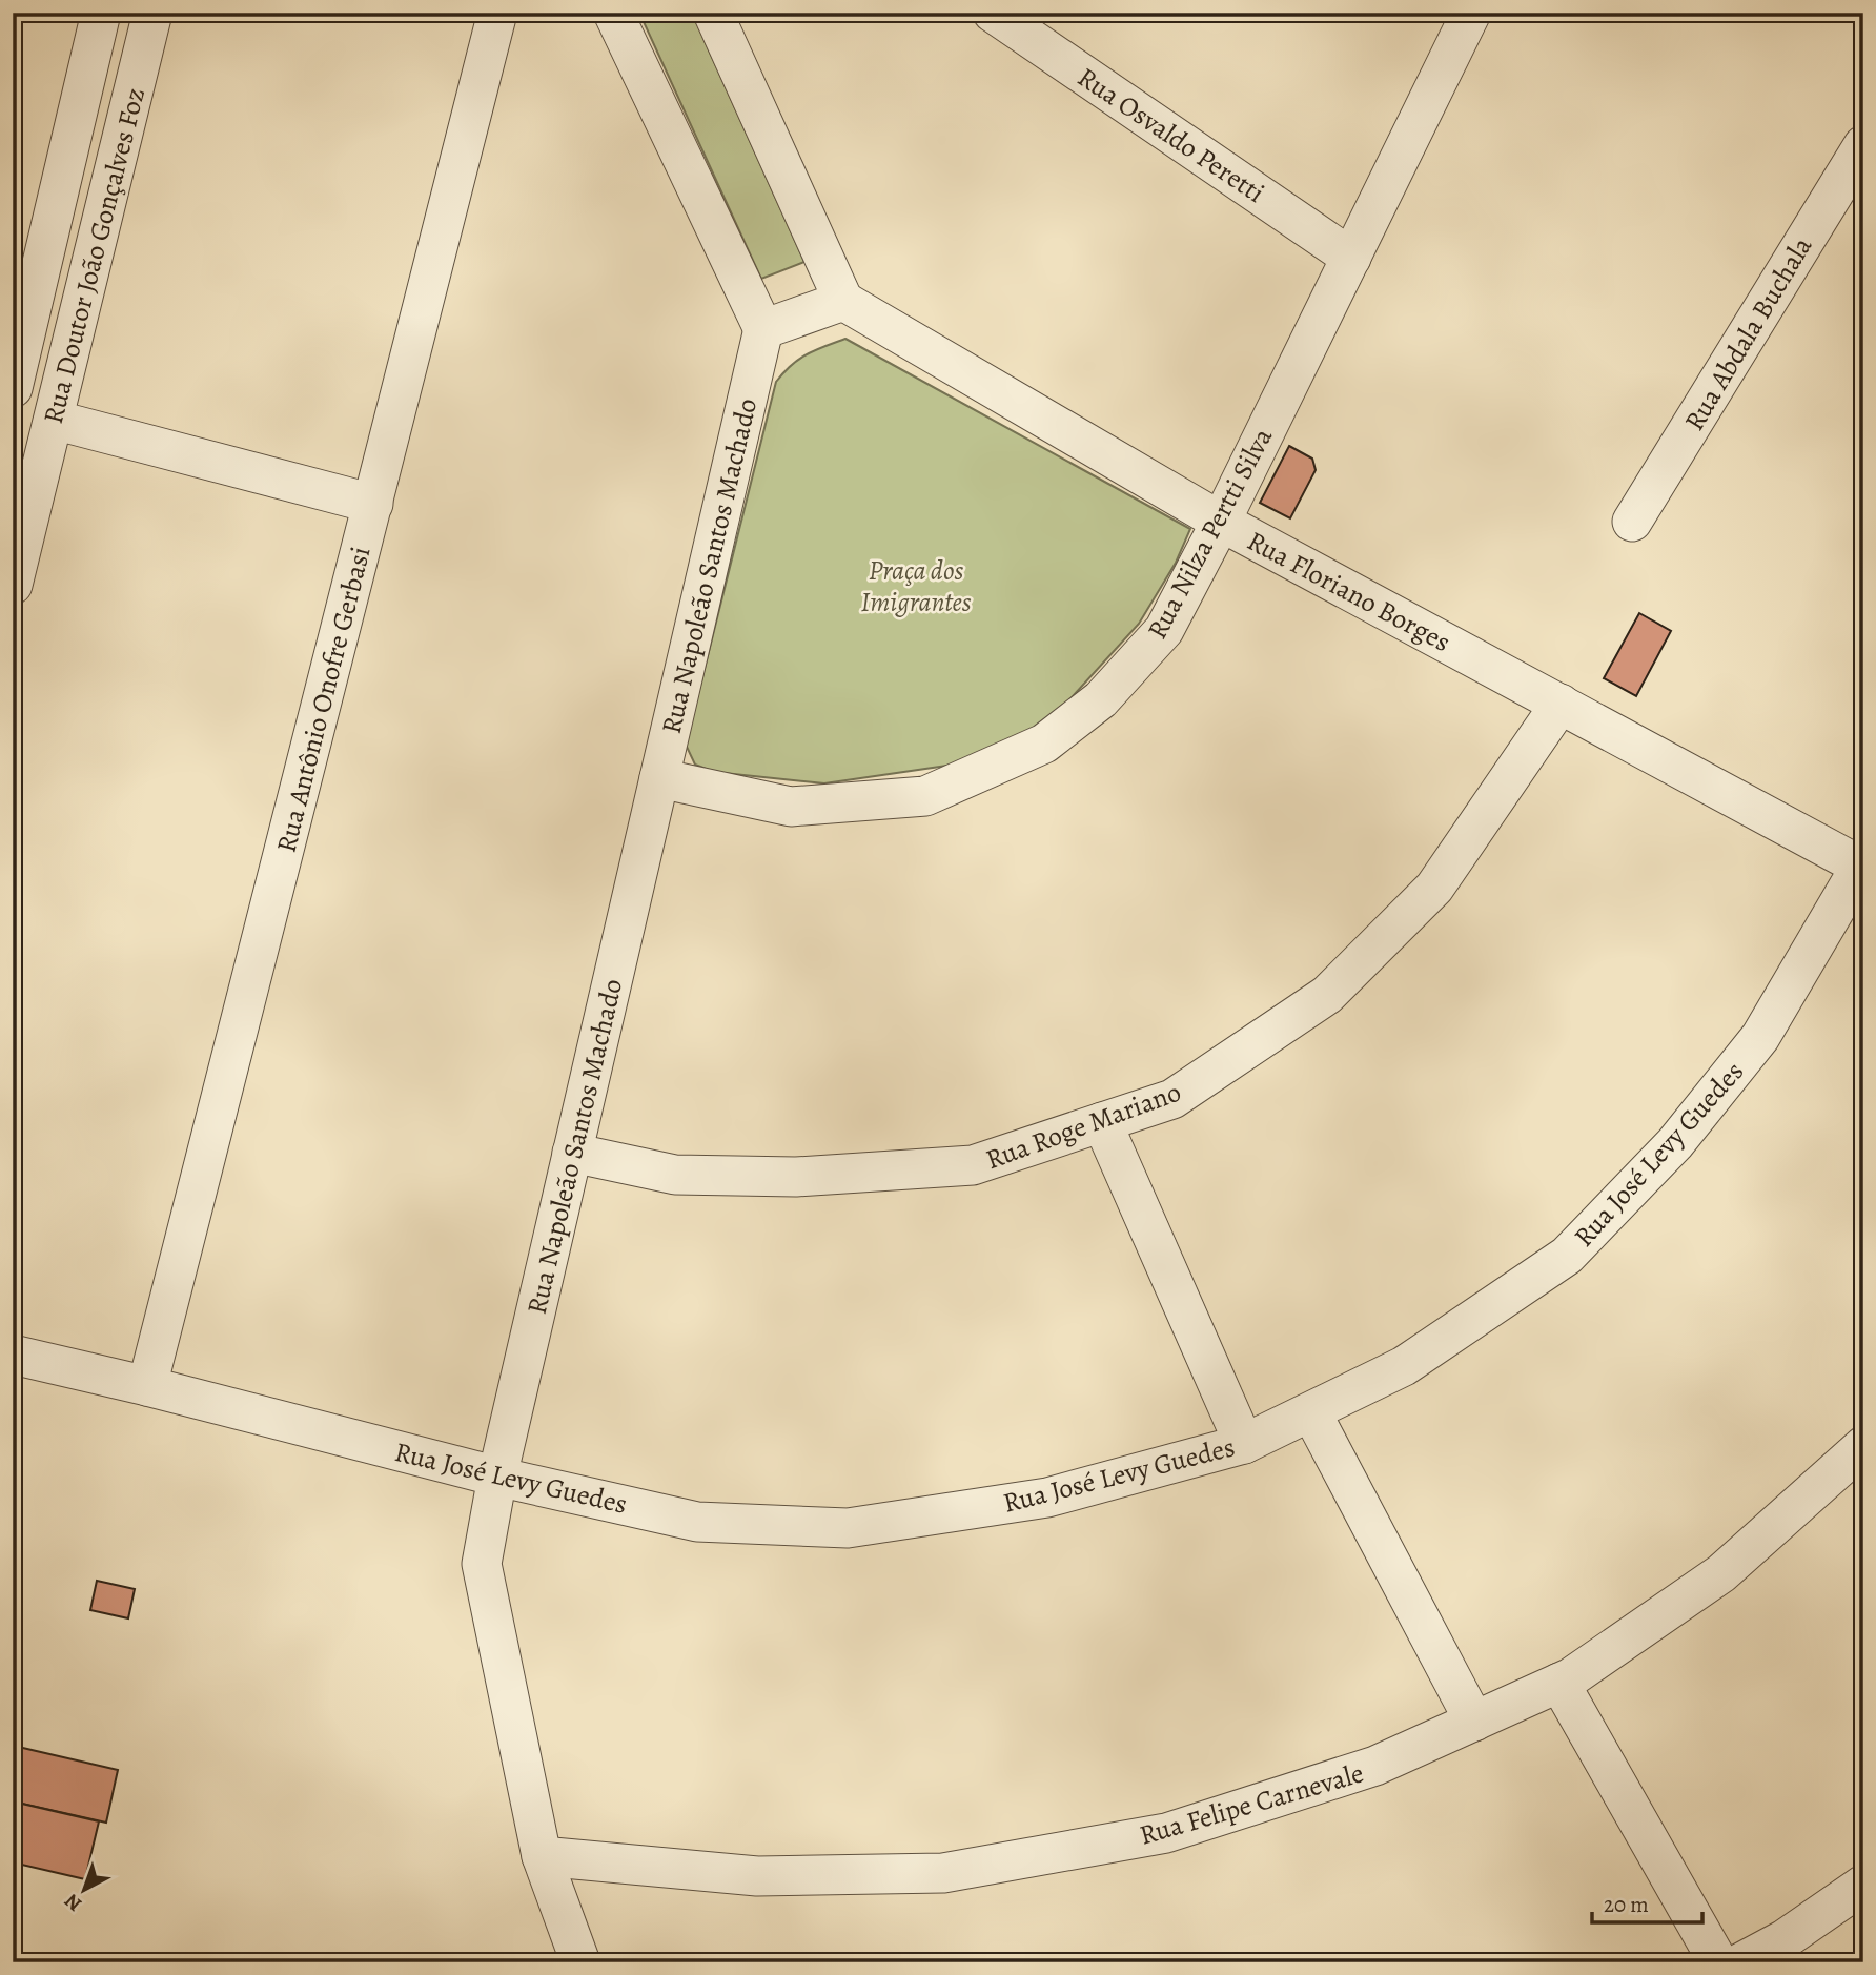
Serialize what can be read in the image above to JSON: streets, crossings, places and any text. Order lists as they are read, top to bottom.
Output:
{
  "streets": {
    "street": [
      "Rua Osvaldo Peretti",
      "Rua Doutor João Gonçalves Foz",
      "Rua Abdala Buchala",
      "Rua Nilza Pertti Silva",
      "Rua Napoleão Santos Machado",
      "Rua Floriano Borges",
      "Rua Antônio Onofre Gerbasi",
      "Rua Roge Mariano",
      "Rua José Levy Guedes",
      "Rua Felipe Carnevale"
    ]
  },
  "crossings": [
    ["Rua Osvaldo Peretti", "Rua Nilza Pertti Silva"],
    ["Rua Nilza Pertti Silva", "Rua Napoleão Santos Machado"],
    ["Rua Nilza Pertti Silva", "Rua Floriano Borges"],
    ["Rua Napoleão Santos Machado", "Rua Roge Mariano"],
    ["Rua Napoleão Santos Machado", "Rua José Levy Guedes"],
    ["Rua Napoleão Santos Machado", "Rua Felipe Carnevale"],
    ["Rua Floriano Borges", "Rua Roge Mariano"],
    ["Rua Floriano Borges", "Rua José Levy Guedes"],
    ["Rua Antônio Onofre Gerbasi", "Rua José Levy Guedes"]
  ],
  "parks": ["Praça dos Imigrantes"],
  "scale_bar": "20 m",
  "north": "bottom left"
}
